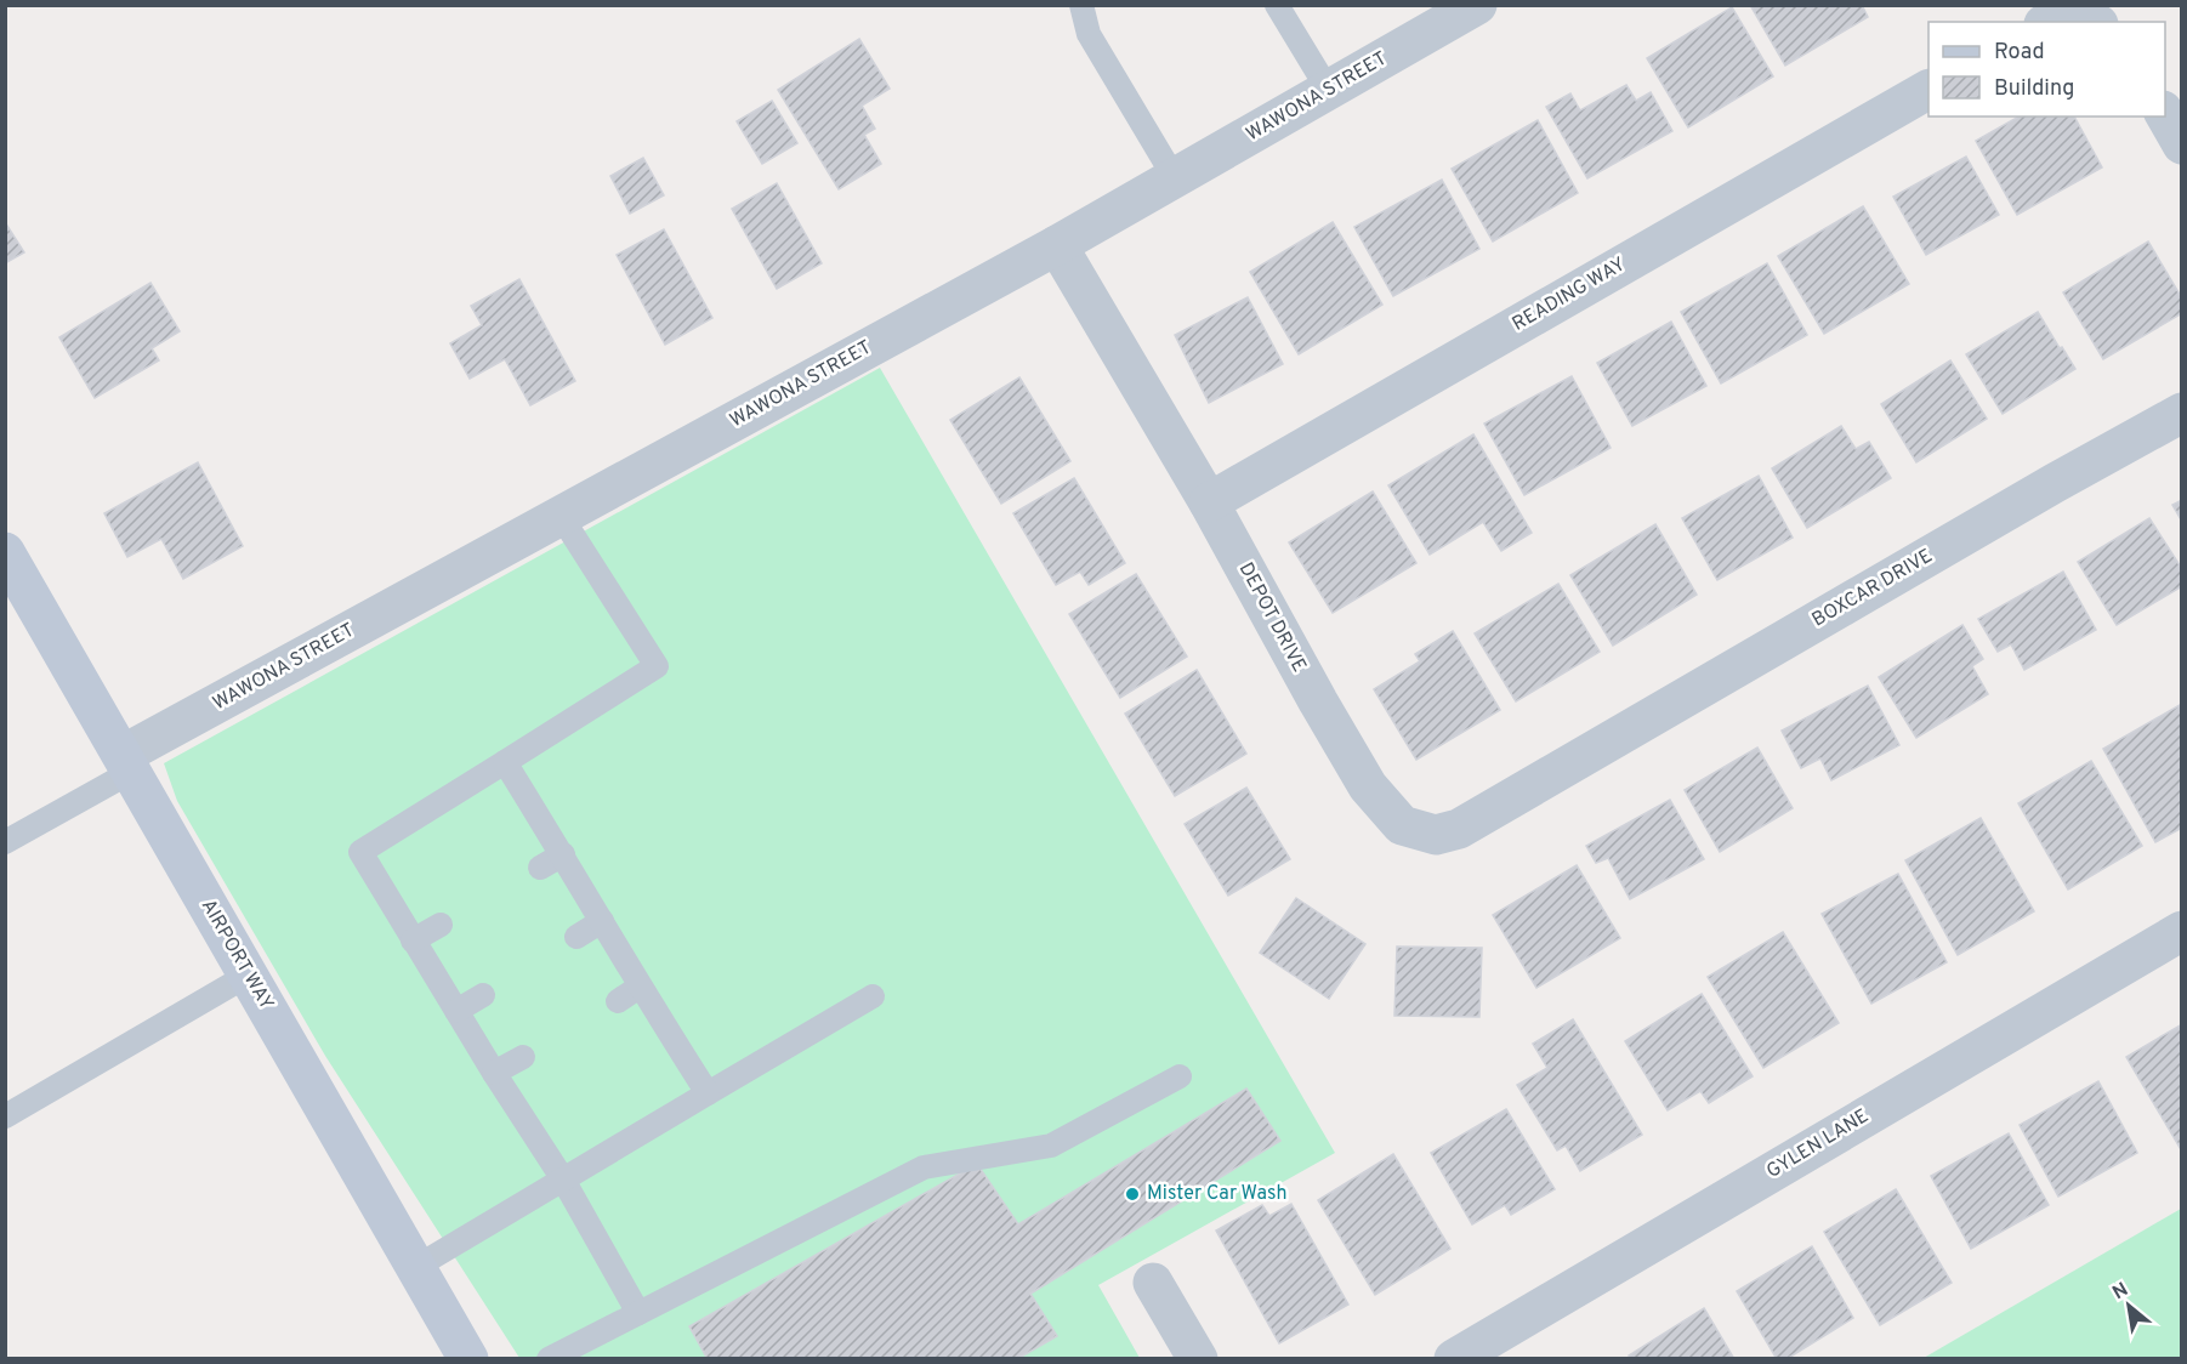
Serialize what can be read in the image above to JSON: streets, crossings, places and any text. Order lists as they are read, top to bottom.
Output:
{
  "streets": {
    "main road": ["AIRPORT WAY"],
    "street": [
      "WAWONA STREET",
      "READING WAY",
      "BOXCAR DRIVE",
      "DEPOT DRIVE",
      "GYLEN LANE"
    ]
  },
  "crossings": [
    ["WAWONA STREET", "DEPOT DRIVE"],
    ["WAWONA STREET", "AIRPORT WAY"],
    ["READING WAY", "DEPOT DRIVE"],
    ["BOXCAR DRIVE", "DEPOT DRIVE"]
  ],
  "places": ["Mister Car Wash"],
  "legend": ["Road", "Building"],
  "north": "top left"
}
